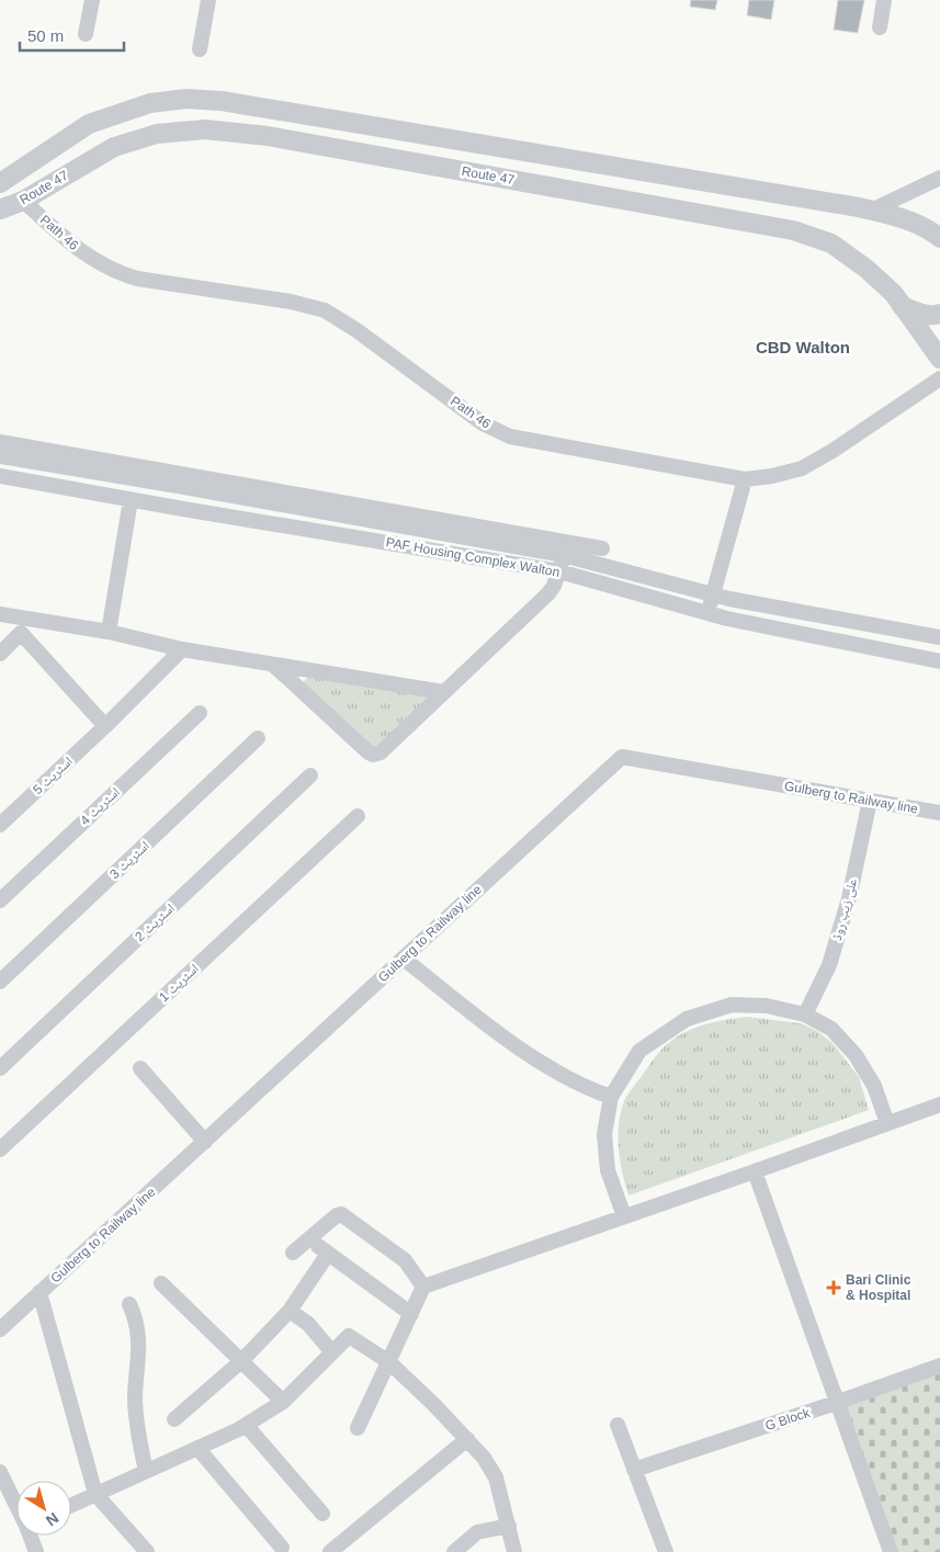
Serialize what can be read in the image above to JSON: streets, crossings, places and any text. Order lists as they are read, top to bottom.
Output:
{
  "streets": {
    "street": [
      "Route 47",
      "Path 46",
      "PAF Housing Complex Walton",
      "اسٹریٹ 5",
      "Gulberg to Railway line",
      "اسٹریٹ 4",
      "اسٹریٹ 3",
      "علی زیب روڈ",
      "اسٹریٹ 2",
      "اسٹریٹ 1",
      "G Block"
    ]
  },
  "crossings": [
    ["Route 47", "Path 46"],
    ["Gulberg to Railway line", "علی زیب روڈ"]
  ],
  "districts": ["CBD Walton"],
  "places": {
    "health": ["Bari Clinic & Hospital"]
  },
  "scale_bar": "50 m",
  "north": "bottom right"
}
